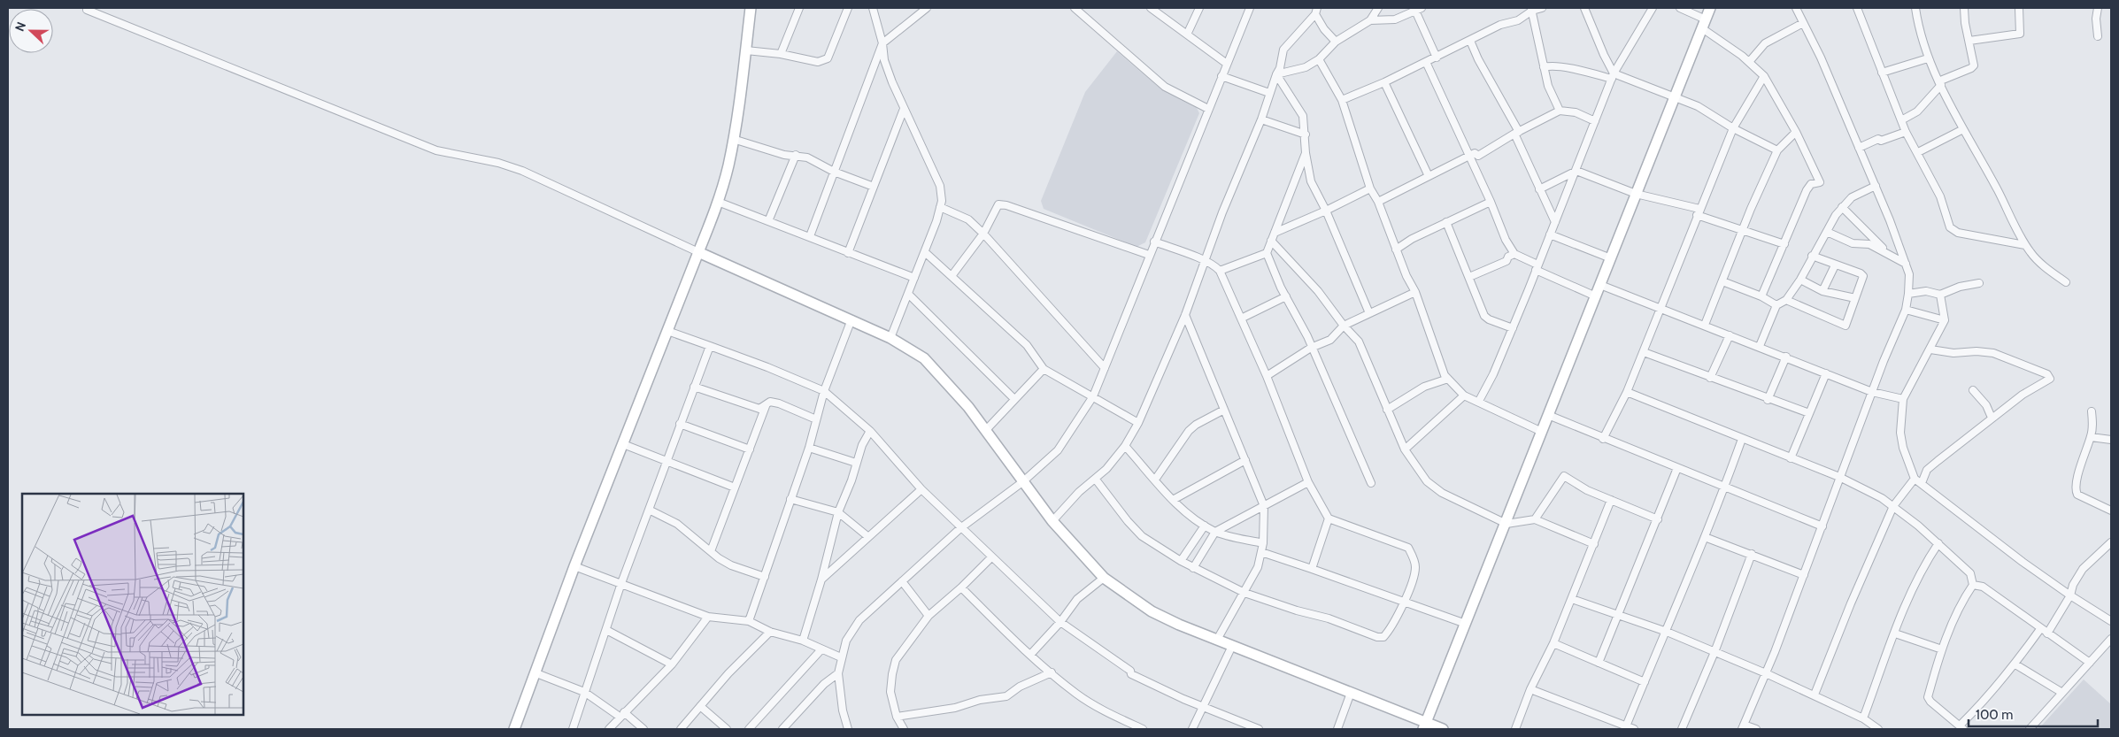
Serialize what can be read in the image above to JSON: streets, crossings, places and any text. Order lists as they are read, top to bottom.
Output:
{
  "scale_bar": "100 m",
  "north": "left"
}
